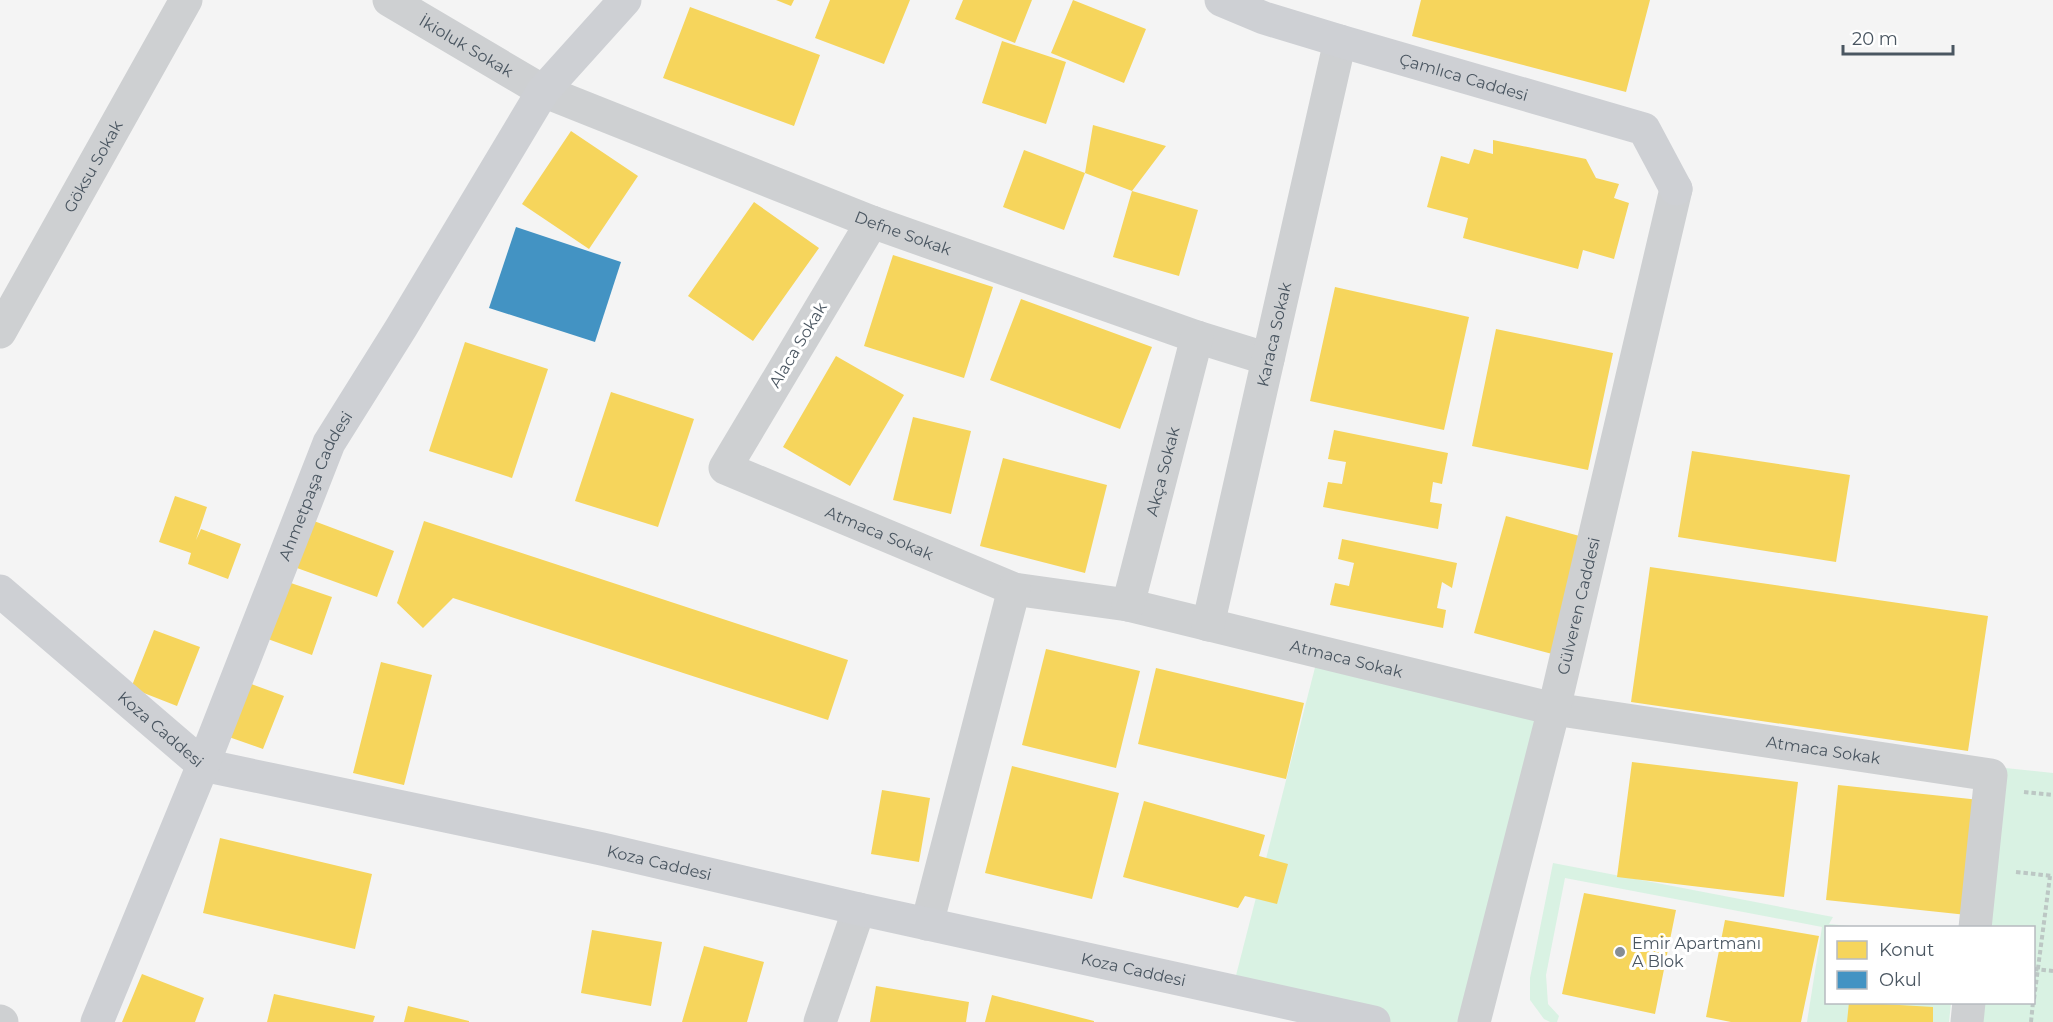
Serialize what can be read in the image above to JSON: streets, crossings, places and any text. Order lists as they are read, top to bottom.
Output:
{
  "streets": {
    "street": [
      "İkioluk Sokak",
      "Çamlıca Caddesi",
      "Göksu Sokak",
      "Defne Sokak",
      "Karaca Sokak",
      "Alaca Sokak",
      "Akça Sokak",
      "Ahmetpaşa Caddesi",
      "Atmaca Sokak",
      "Gülveren Caddesi",
      "Koza Caddesi"
    ]
  },
  "crossings": [
    ["İkioluk Sokak", "Defne Sokak"],
    ["İkioluk Sokak", "Ahmetpaşa Caddesi"],
    ["Çamlıca Caddesi", "Karaca Sokak"],
    ["Çamlıca Caddesi", "Gülveren Caddesi"],
    ["Defne Sokak", "Karaca Sokak"],
    ["Defne Sokak", "Alaca Sokak"],
    ["Defne Sokak", "Akça Sokak"],
    ["Defne Sokak", "Ahmetpaşa Caddesi"],
    ["Karaca Sokak", "Atmaca Sokak"],
    ["Alaca Sokak", "Atmaca Sokak"],
    ["Akça Sokak", "Atmaca Sokak"],
    ["Ahmetpaşa Caddesi", "Koza Caddesi"],
    ["Atmaca Sokak", "Gülveren Caddesi"]
  ],
  "places": ["Emir Apartmanı A Blok"],
  "legend": ["Konut", "Okul"],
  "scale_bar": "20 m"
}
